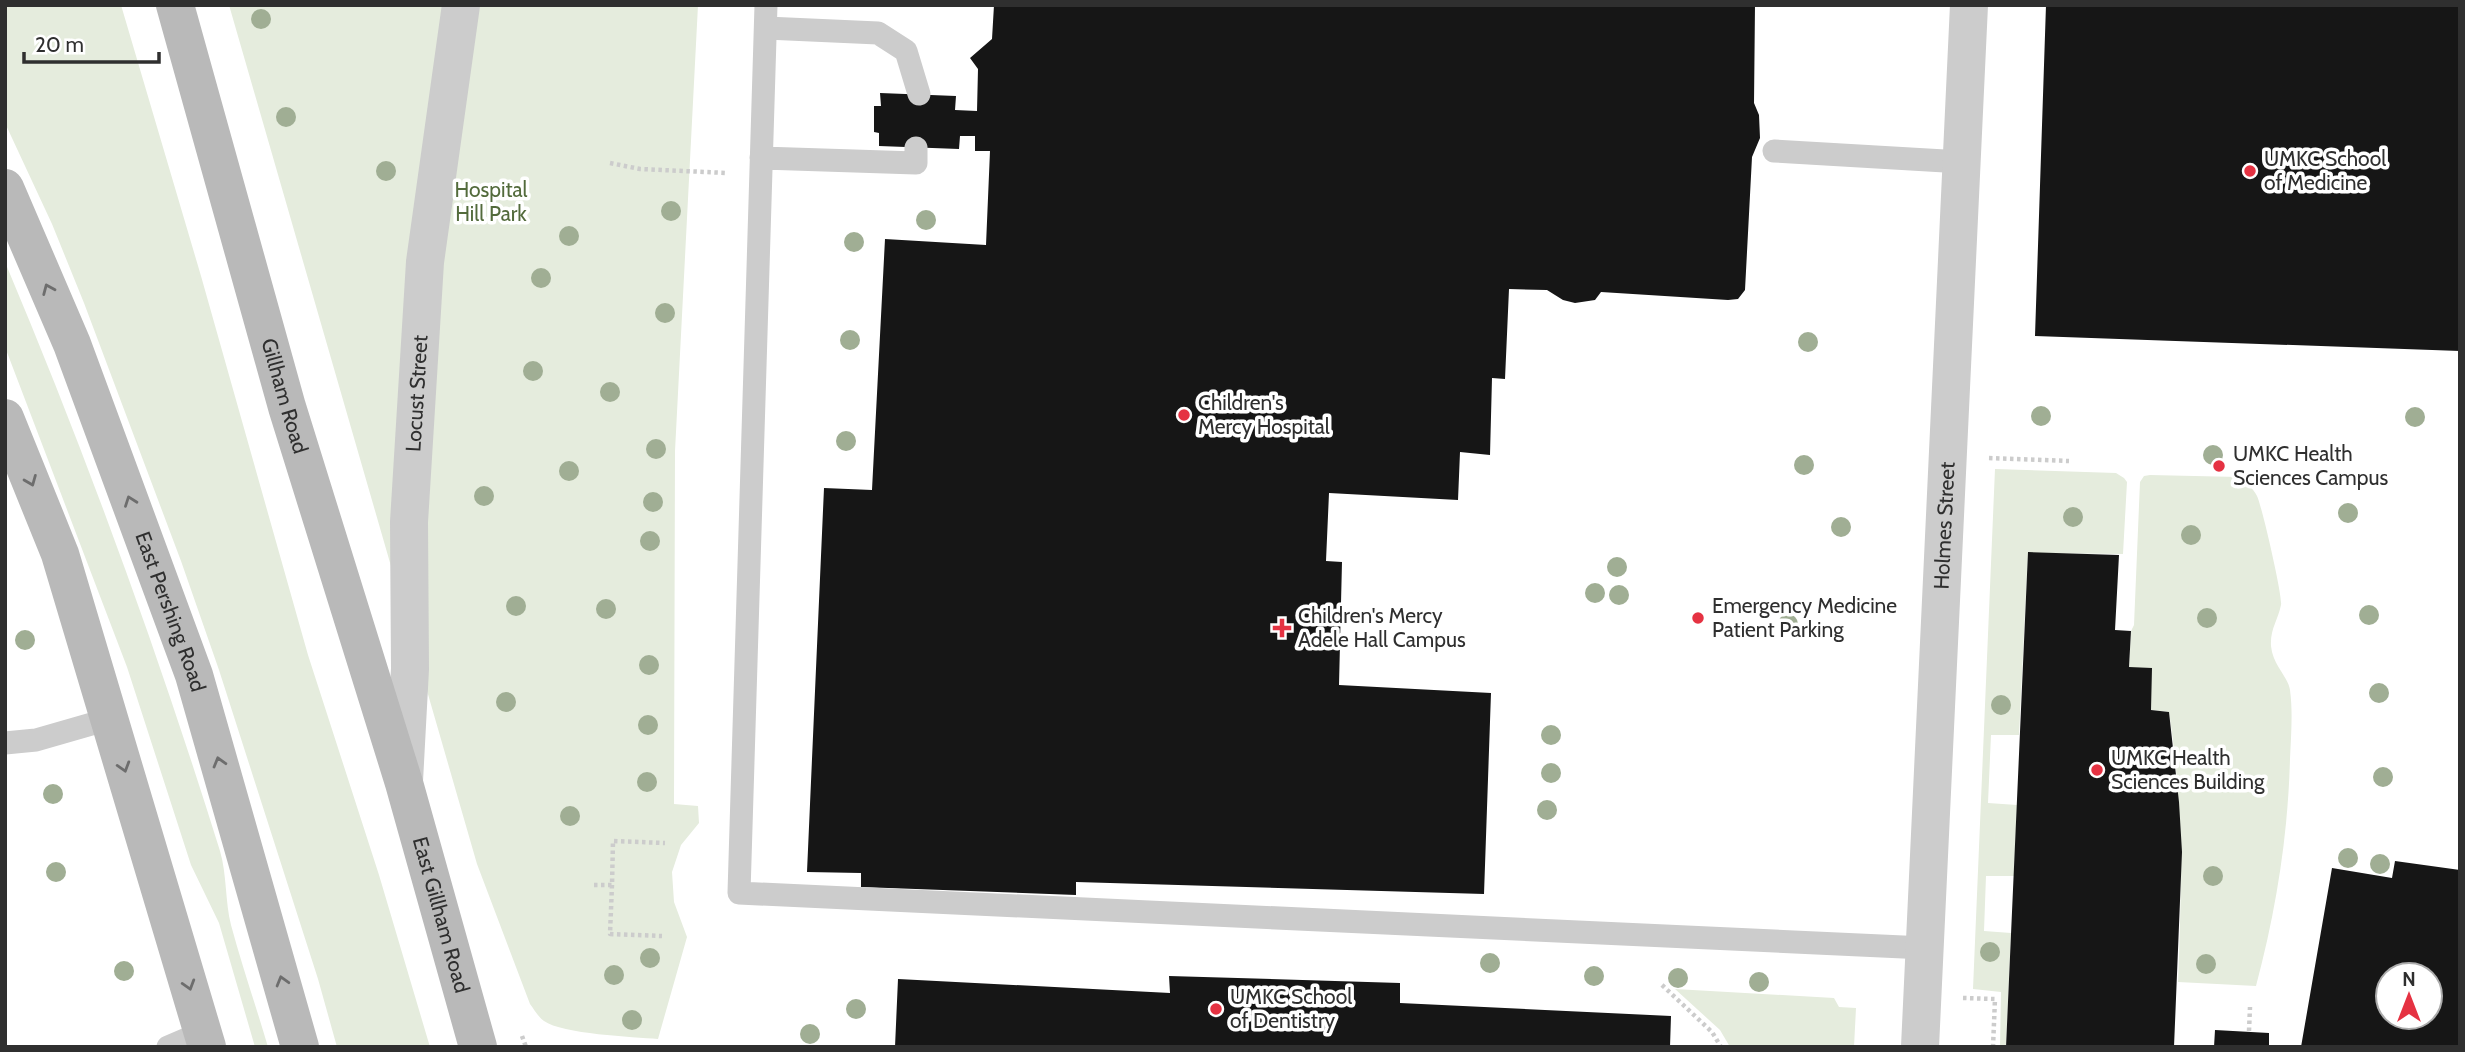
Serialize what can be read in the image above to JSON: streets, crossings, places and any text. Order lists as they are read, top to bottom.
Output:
{
  "streets": {
    "main road": ["Gillham Road", "East Pershing Road", "East Gillham Road"],
    "street": ["Locust Street", "Holmes Street"]
  },
  "crossings": [
    ["Locust Street", "Gillham Road"],
    ["Locust Street", "East Gillham Road"],
    ["Gillham Road", "East Gillham Road"]
  ],
  "parks": ["Hospital Hill Park"],
  "places": {
    "other": [
      "UMKC School of Medicine",
      "Children's Mercy Hospital",
      "UMKC Health Sciences Campus",
      "Emergency Medicine Patient Parking",
      "UMKC Health Sciences Building",
      "UMKC School of Dentistry"
    ],
    "health": ["Children's Mercy Adele Hall Campus"]
  },
  "scale_bar": "20 m",
  "north": "top"
}
